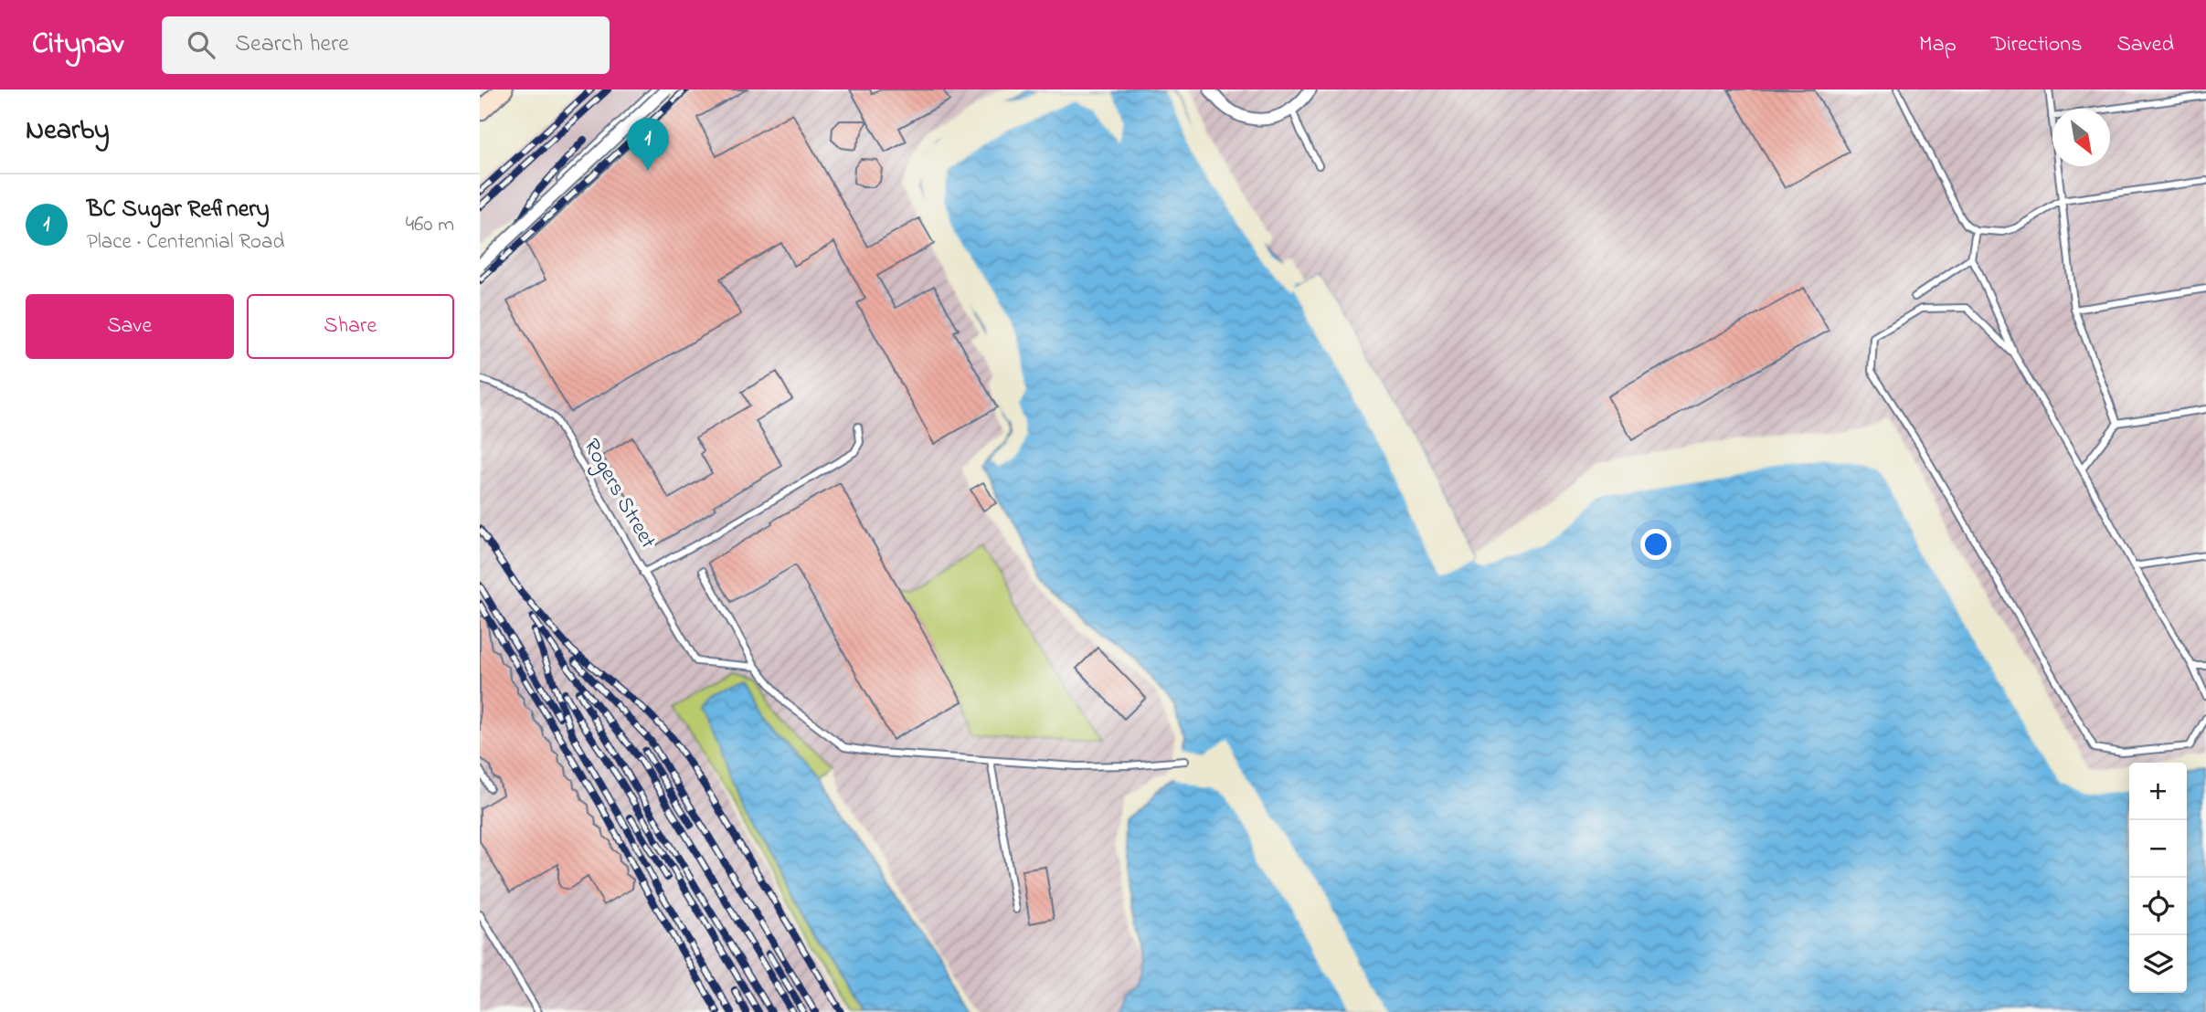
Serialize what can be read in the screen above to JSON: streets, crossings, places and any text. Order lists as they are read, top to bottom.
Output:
{
  "streets": {
    "lane": ["Rogers Street"]
  },
  "north": "bottom right",
  "page": {
    "header": "Citynav",
    "search": "Search here",
    "nav": ["Map", "Directions", "Saved"],
    "heading": "Nearby",
    "pins": "1",
    "list": [
      {
        "mark": "1",
        "name": "BC Sugar Refinery",
        "note": "Place · Centennial Road",
        "value": "460 m"
      }
    ],
    "buttons": ["Save", "Share"],
    "map_buttons": ["+", "−"]
  }
}
